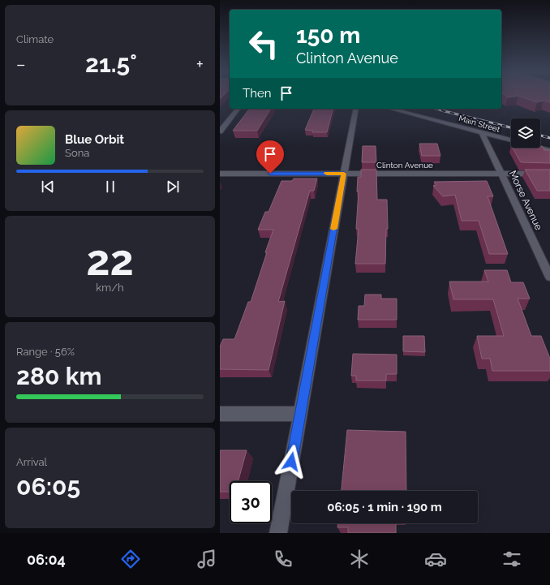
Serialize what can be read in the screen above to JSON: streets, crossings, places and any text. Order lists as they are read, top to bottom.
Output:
{
  "streets": {
    "street": ["Main Street", "Clinton Avenue", "Morse Avenue"]
  },
  "crossings": [
    ["Main Street", "Morse Avenue"],
    ["Clinton Avenue", "Morse Avenue"]
  ],
  "page": {
    "tile": [
      "Climate",
      ["22", "km/h"],
      ["Range · 56%", "280 km"],
      ["Arrival", "06:05"]
    ],
    "turn": ["150 m", "Clinton Avenue"],
    "heat": ["−", "21.5°", "+"],
    "then": "Then",
    "song": ["Blue Orbit", "Sona"],
    "limit": "30",
    "trip": "06:05 · 1 min · 190 m",
    "tabs": "06:04"
  }
}
